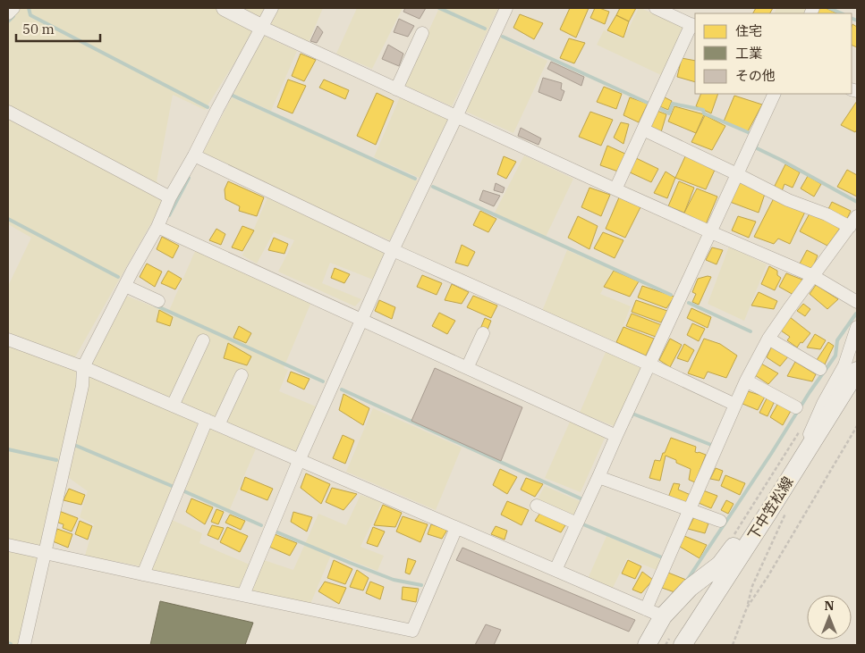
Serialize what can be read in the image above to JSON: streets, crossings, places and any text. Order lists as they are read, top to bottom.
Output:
{
  "streets": {
    "main road": ["下中笠松線"]
  },
  "legend": ["住宅", "工業", "その他"],
  "scale_bar": "50 m",
  "north": "top"
}
